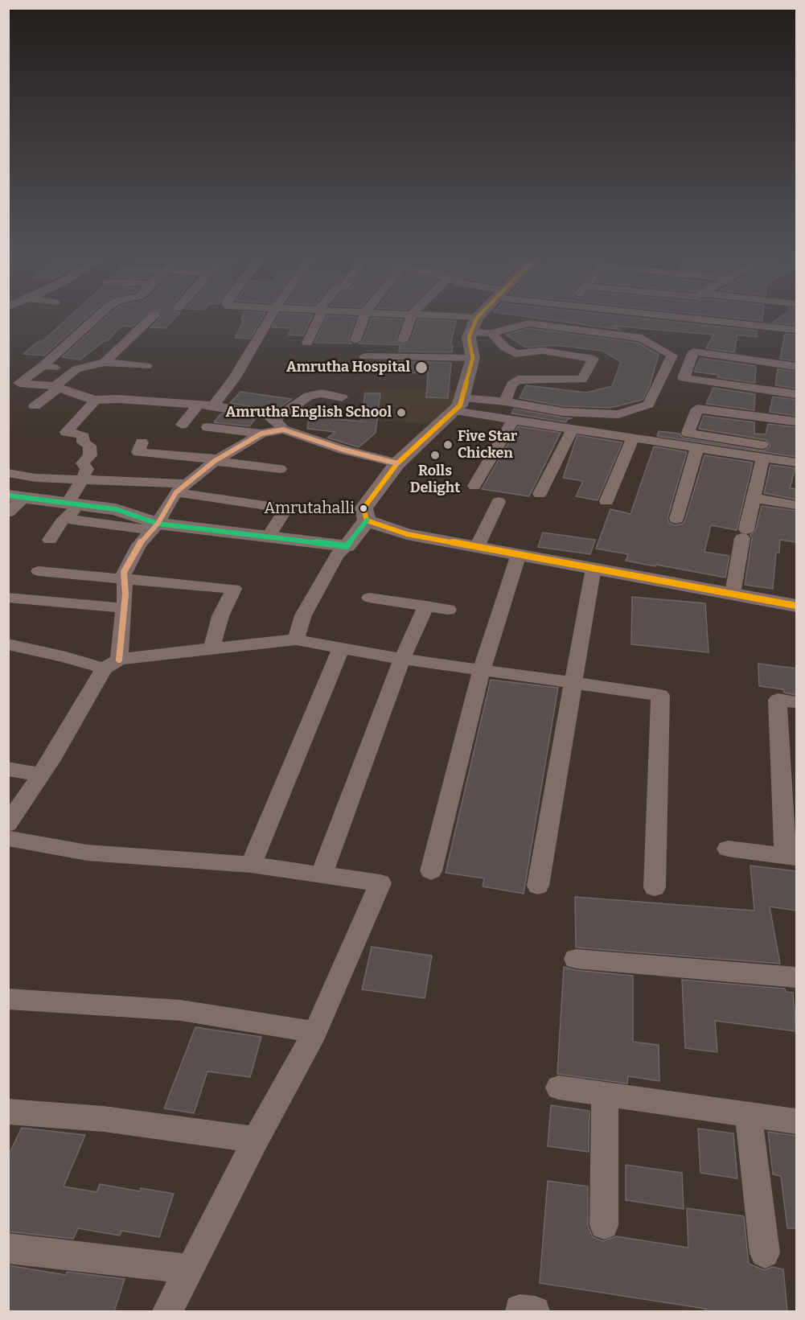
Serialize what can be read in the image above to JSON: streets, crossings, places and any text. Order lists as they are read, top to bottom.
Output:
{
  "places": [
    "Amrutha Hospital",
    "Amrutha English School",
    "Five Star Chicken",
    "Rolls Delight",
    "Amrutahalli"
  ]
}
